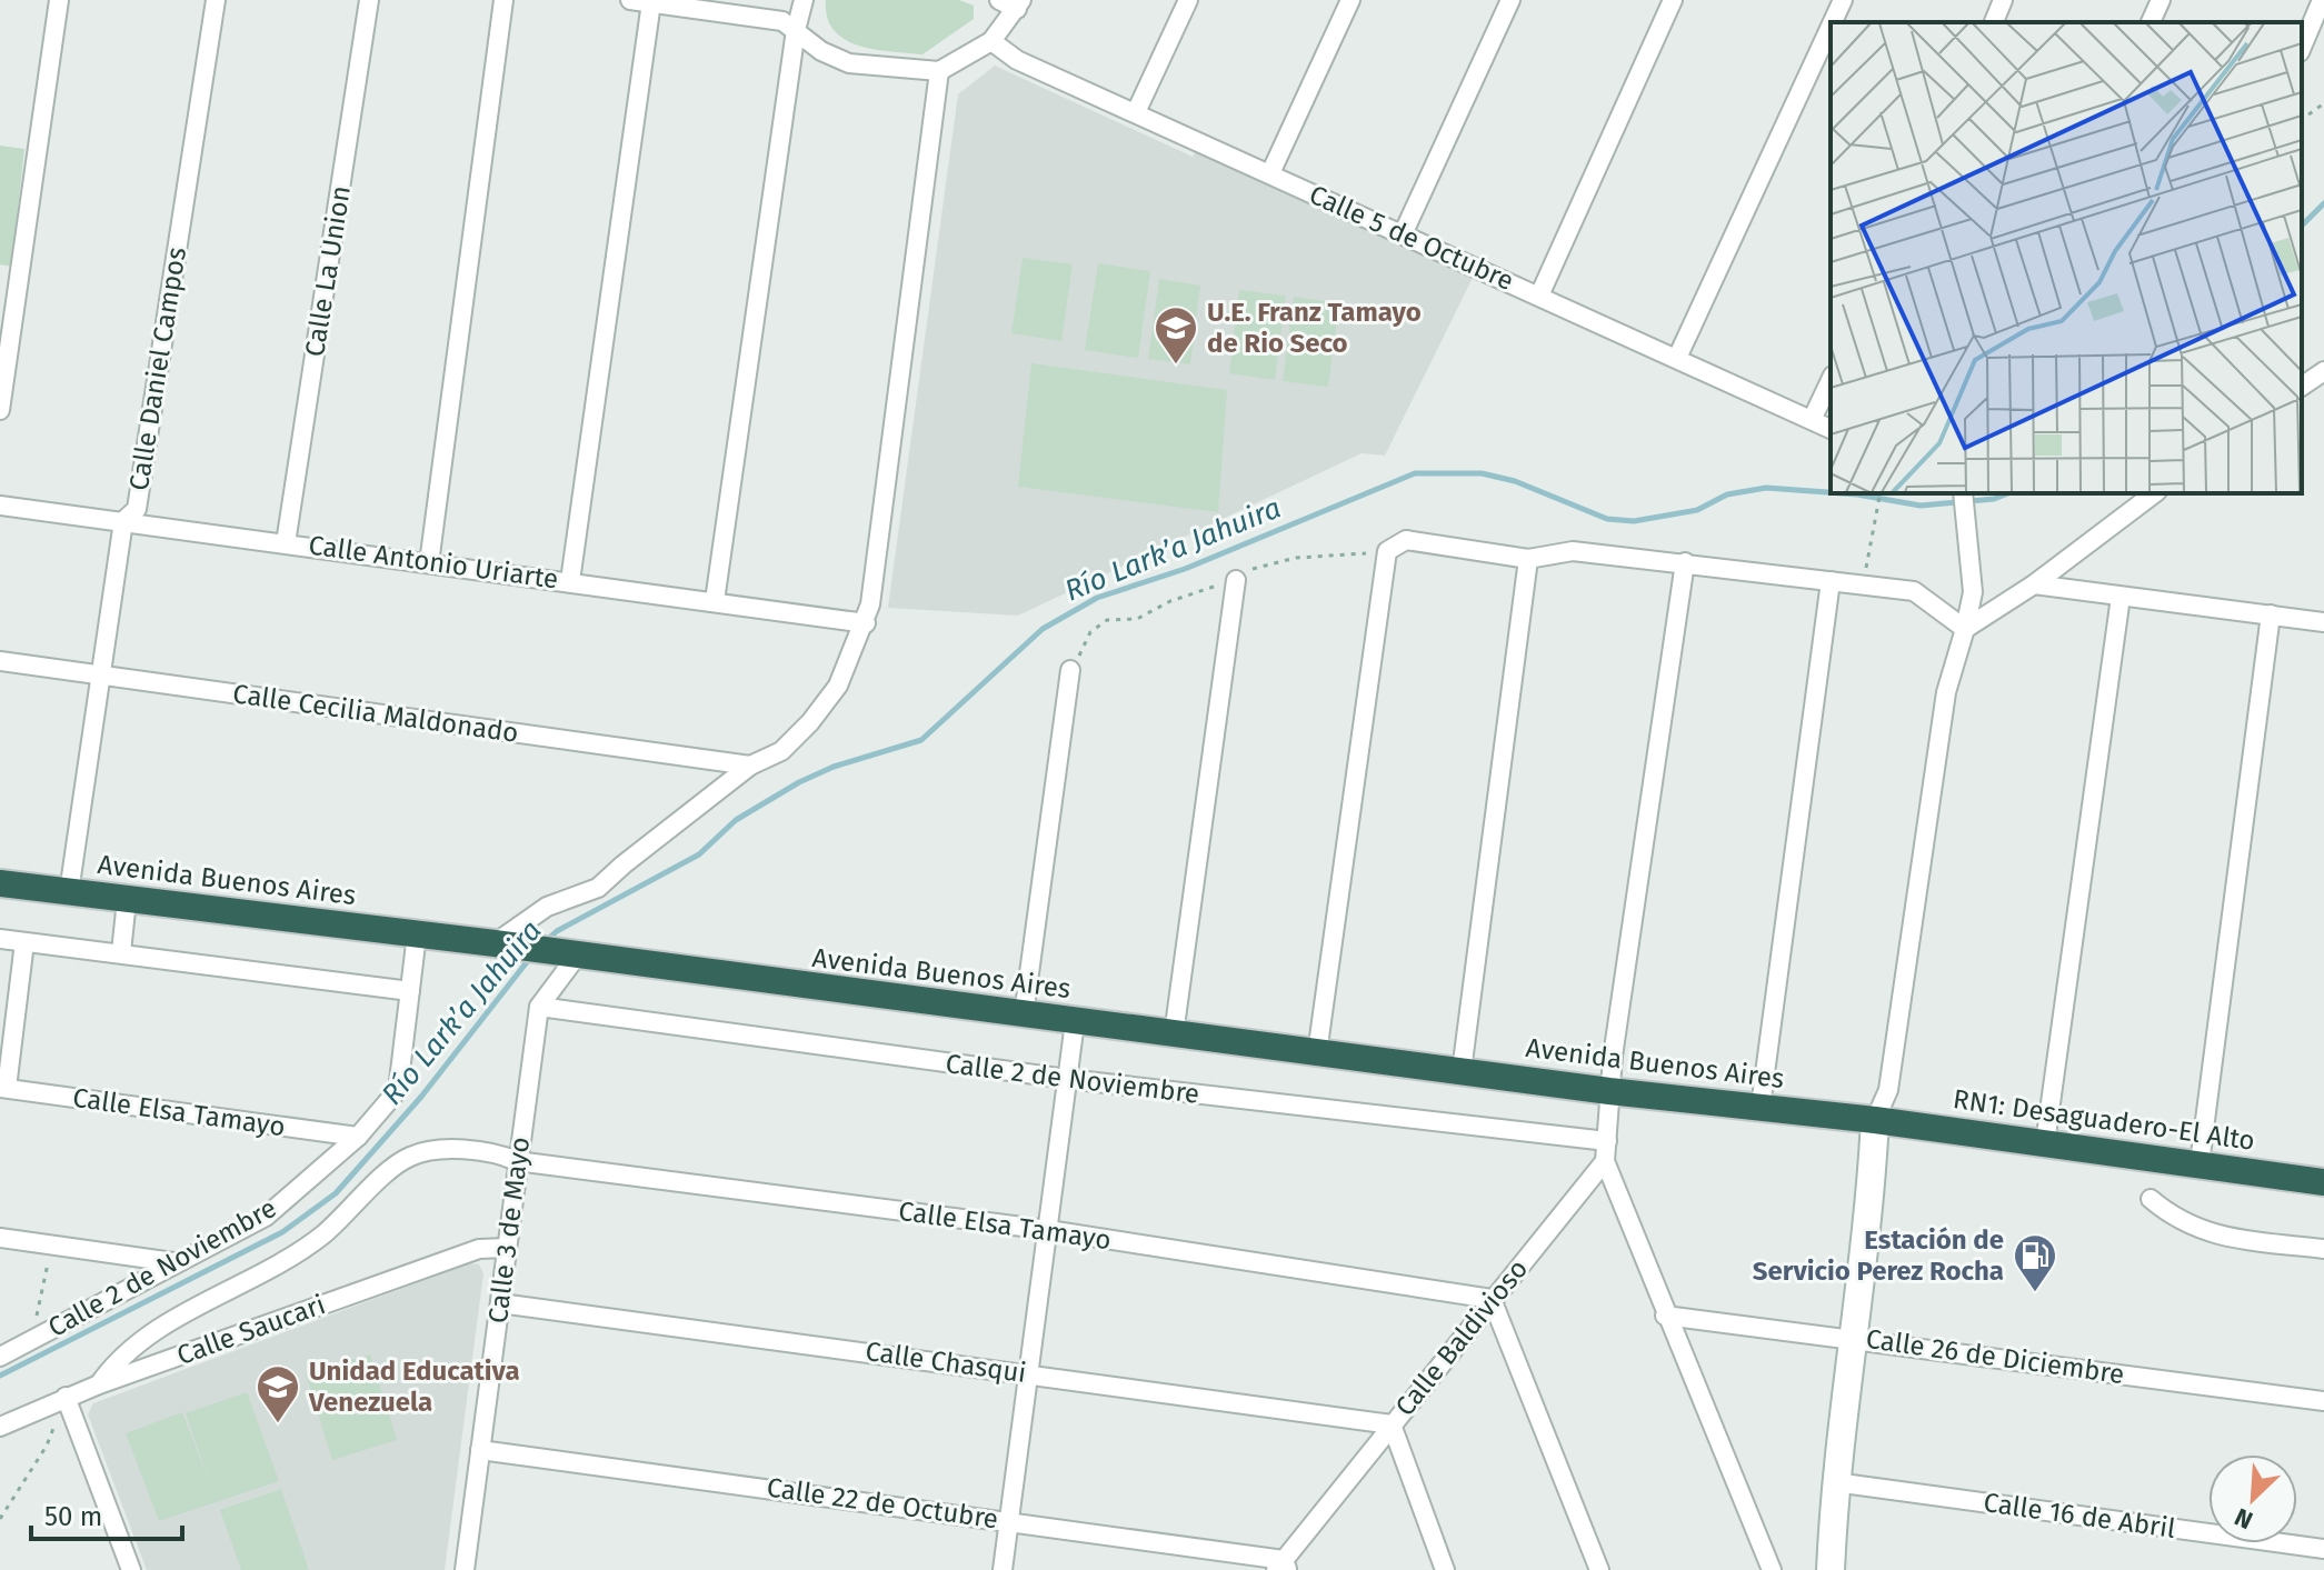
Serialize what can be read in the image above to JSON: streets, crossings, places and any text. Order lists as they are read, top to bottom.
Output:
{
  "streets": {
    "highway": ["Avenida Buenos Aires", "RN1: Desaguadero-El Alto"],
    "street": [
      "Calle 5 de Octubre",
      "Calle La Union",
      "Calle Daniel Campos",
      "Calle Antonio Uriarte",
      "Calle Cecilia Maldonado",
      "Calle 2 de Noviembre",
      "Calle Elsa Tamayo",
      "Calle 3 de Mayo",
      "Calle Saucari",
      "Calle Baldivioso",
      "Calle 26 de Diciembre",
      "Calle Chasqui",
      "Calle 22 de Octubre",
      "Calle 16 de Abril"
    ]
  },
  "crossings": [
    ["Calle La Union", "Calle Antonio Uriarte"],
    ["Calle Daniel Campos", "Calle Antonio Uriarte"],
    ["Calle Daniel Campos", "Calle Cecilia Maldonado"],
    ["Calle Daniel Campos", "Avenida Buenos Aires"],
    ["Avenida Buenos Aires", "Calle 2 de Noviembre"],
    ["Avenida Buenos Aires", "RN1: Desaguadero-El Alto"],
    ["Avenida Buenos Aires", "Calle 3 de Mayo"],
    ["Calle 2 de Noviembre", "Calle Elsa Tamayo"],
    ["Calle 2 de Noviembre", "Calle 3 de Mayo"],
    ["Calle Elsa Tamayo", "Calle 3 de Mayo"],
    ["Calle Elsa Tamayo", "Calle Saucari"],
    ["Calle Elsa Tamayo", "Calle Baldivioso"],
    ["Calle 3 de Mayo", "Calle Saucari"],
    ["Calle 3 de Mayo", "Calle Chasqui"],
    ["Calle 3 de Mayo", "Calle 22 de Octubre"],
    ["Calle Baldivioso", "Calle Chasqui"],
    ["Calle Baldivioso", "Calle 22 de Octubre"]
  ],
  "water": ["Río Lark’a Jahuira"],
  "places": {
    "school or university": ["U.E. Franz Tamayo de Rio Seco", "Unidad Educativa Venezuela"],
    "fuel station": ["Estación de Servicio Perez Rocha"]
  },
  "scale_bar": "50 m",
  "north": "bottom left"
}
